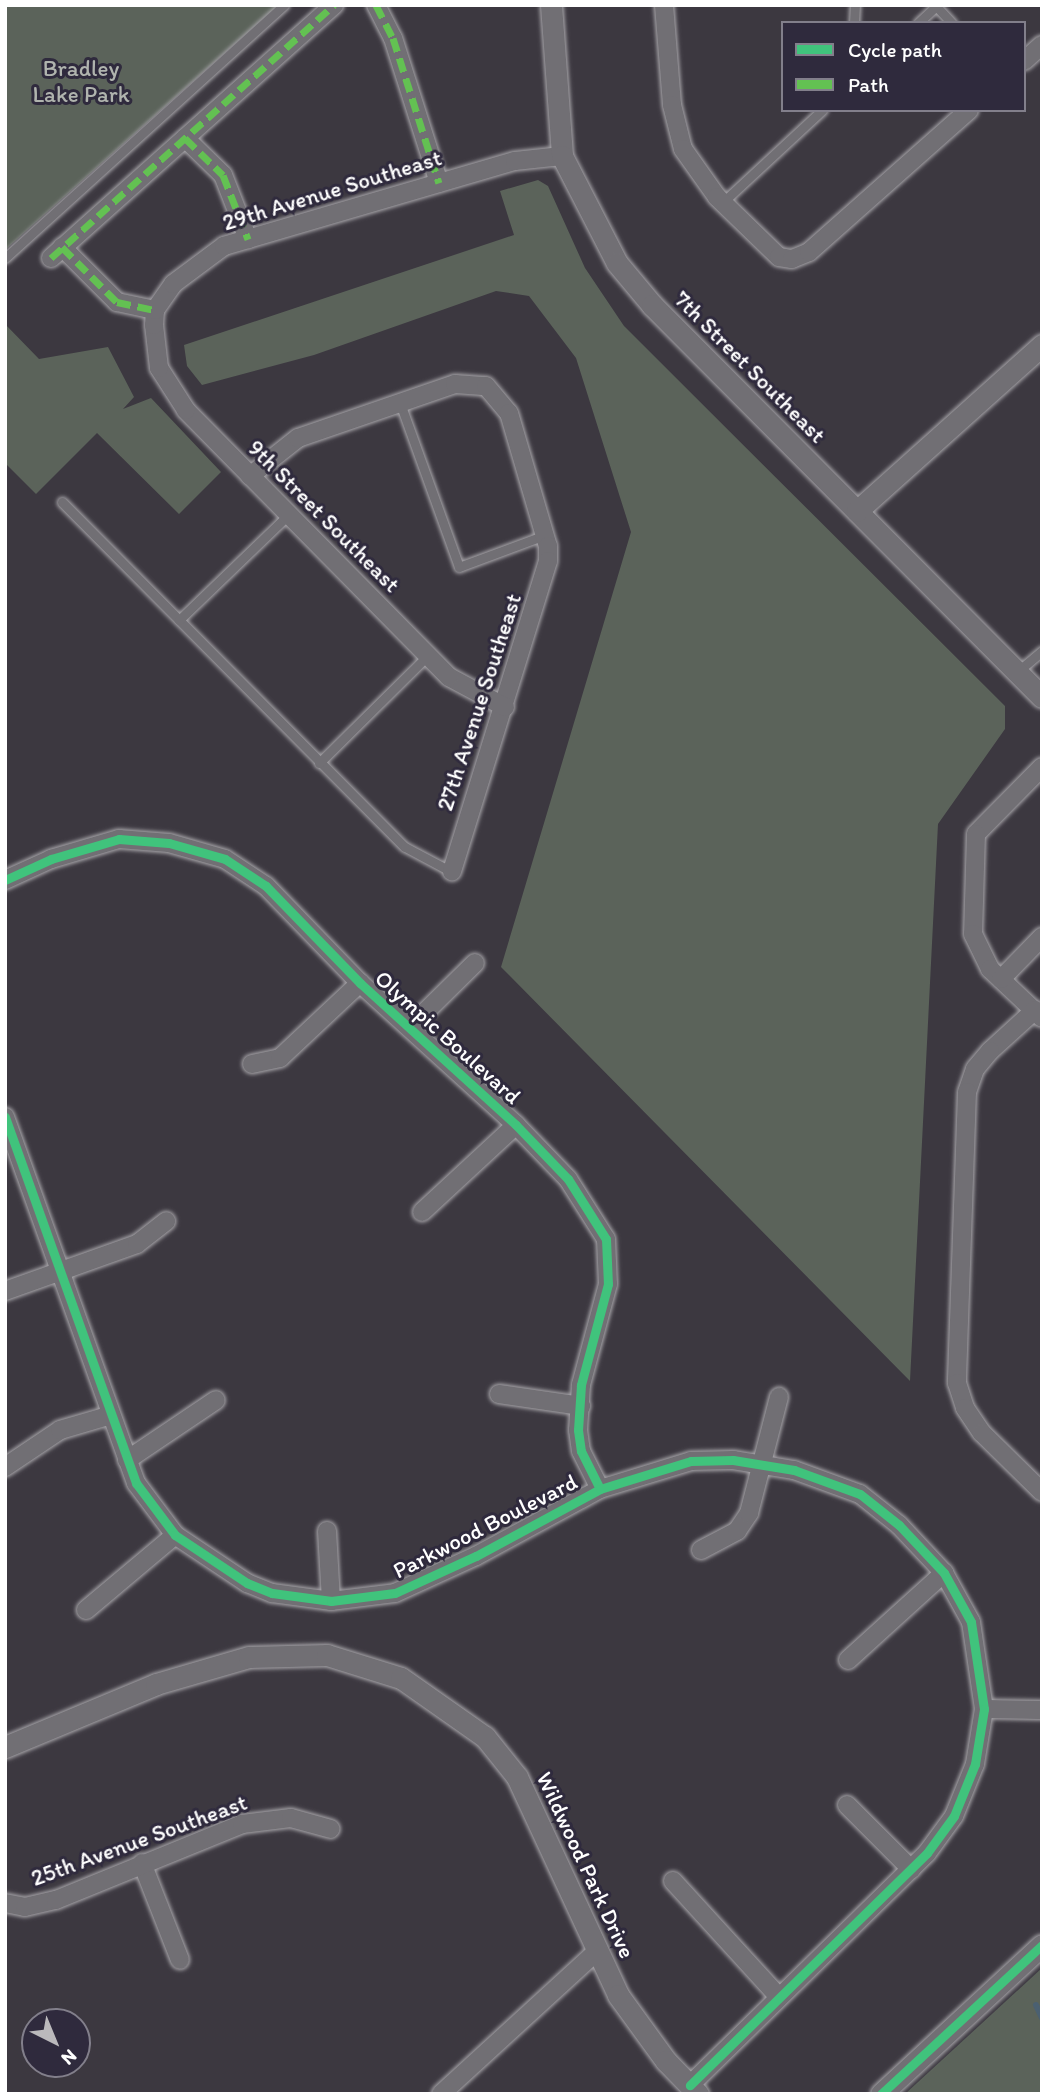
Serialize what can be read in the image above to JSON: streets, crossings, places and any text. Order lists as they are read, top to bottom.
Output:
{
  "streets": {
    "street": [
      "29th Avenue Southeast",
      "7th Street Southeast",
      "9th Street Southeast",
      "27th Avenue Southeast",
      "Olympic Boulevard",
      "Parkwood Boulevard",
      "25th Avenue Southeast",
      "Wildwood Park Drive"
    ]
  },
  "crossings": [
    ["29th Avenue Southeast", "7th Street Southeast"],
    ["29th Avenue Southeast", "9th Street Southeast"],
    ["9th Street Southeast", "27th Avenue Southeast"],
    ["Olympic Boulevard", "Parkwood Boulevard"],
    ["Parkwood Boulevard", "Wildwood Park Drive"]
  ],
  "parks": ["Bradley Lake Park"],
  "legend": ["Cycle path", "Path"],
  "north": "bottom right"
}
